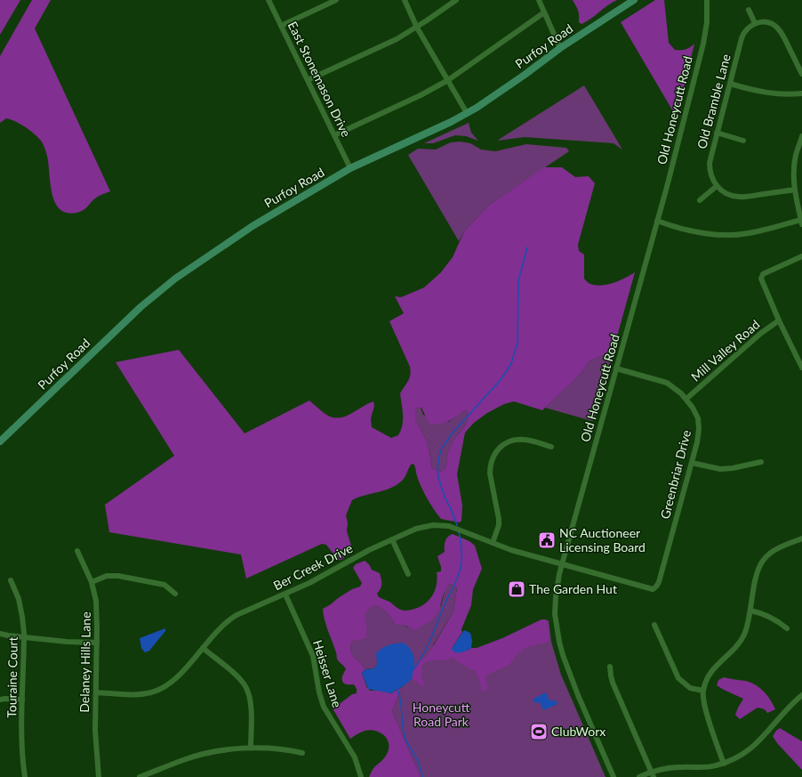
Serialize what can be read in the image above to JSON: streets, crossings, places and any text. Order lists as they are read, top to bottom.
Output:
{
  "streets": {
    "street": [
      "Purfoy Road",
      "East Stonemason Drive",
      "Old Bramble Lane",
      "Old Honeycutt Road",
      "Mill Valley Road",
      "Greenbriar Drive",
      "Ber Creek Drive",
      "Delaney Hills Lane",
      "Heisser Lane",
      "Touraine Court"
    ]
  },
  "crossings": [
    ["Purfoy Road", "East Stonemason Drive"],
    ["Old Honeycutt Road", "Greenbriar Drive"],
    ["Old Honeycutt Road", "Ber Creek Drive"],
    ["Mill Valley Road", "Greenbriar Drive"],
    ["Greenbriar Drive", "Ber Creek Drive"],
    ["Ber Creek Drive", "Delaney Hills Lane"],
    ["Ber Creek Drive", "Heisser Lane"]
  ],
  "parks": ["Honeycutt Road Park"],
  "places": {
    "public building": ["NC Auctioneer Licensing Board"],
    "shop": ["The Garden Hut"],
    "sports": ["ClubWorx"]
  }
}
